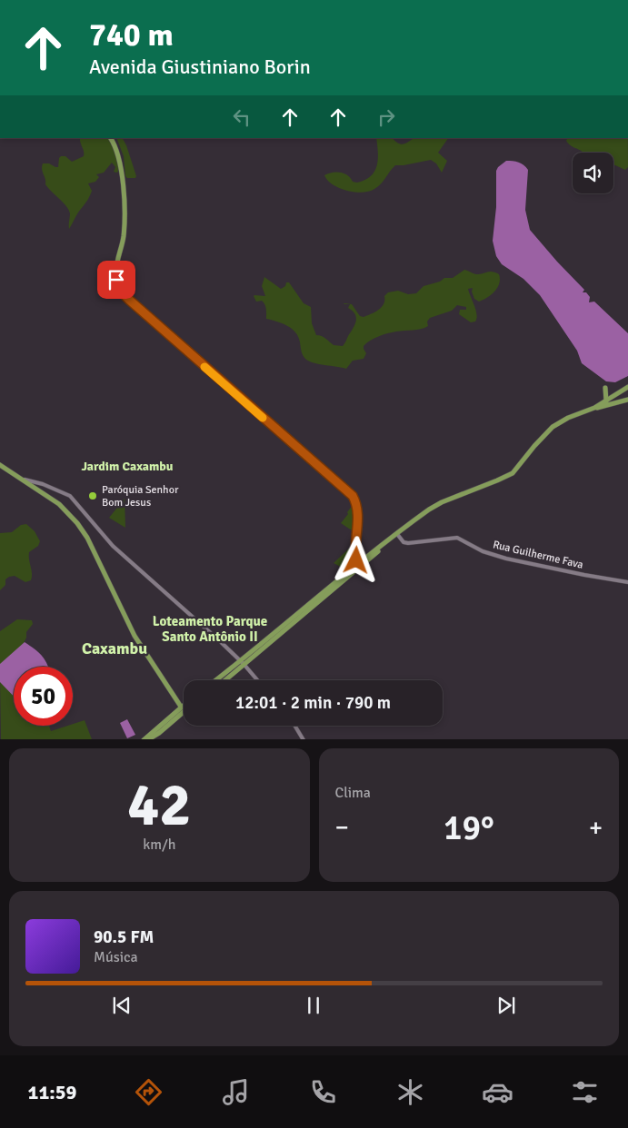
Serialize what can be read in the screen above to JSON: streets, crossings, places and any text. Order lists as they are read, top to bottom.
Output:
{
  "streets": {
    "street": ["Rua Guilherme Fava"]
  },
  "districts": ["Jardim Caxambu", "Loteamento Parque Santo Antônio II", "Caxambu"],
  "places": ["Paróquia Senhor Bom Jesus"],
  "page": {
    "turn": ["740 m", "Avenida Giustiniano Borin"],
    "limit": "50",
    "trip": "12:01 · 2 min · 790 m",
    "tile": [
      ["42", "km/h"],
      "Clima"
    ],
    "heat": ["−", "19°", "+"],
    "song": ["90.5 FM", "Música"],
    "tabs": "11:59"
  }
}
